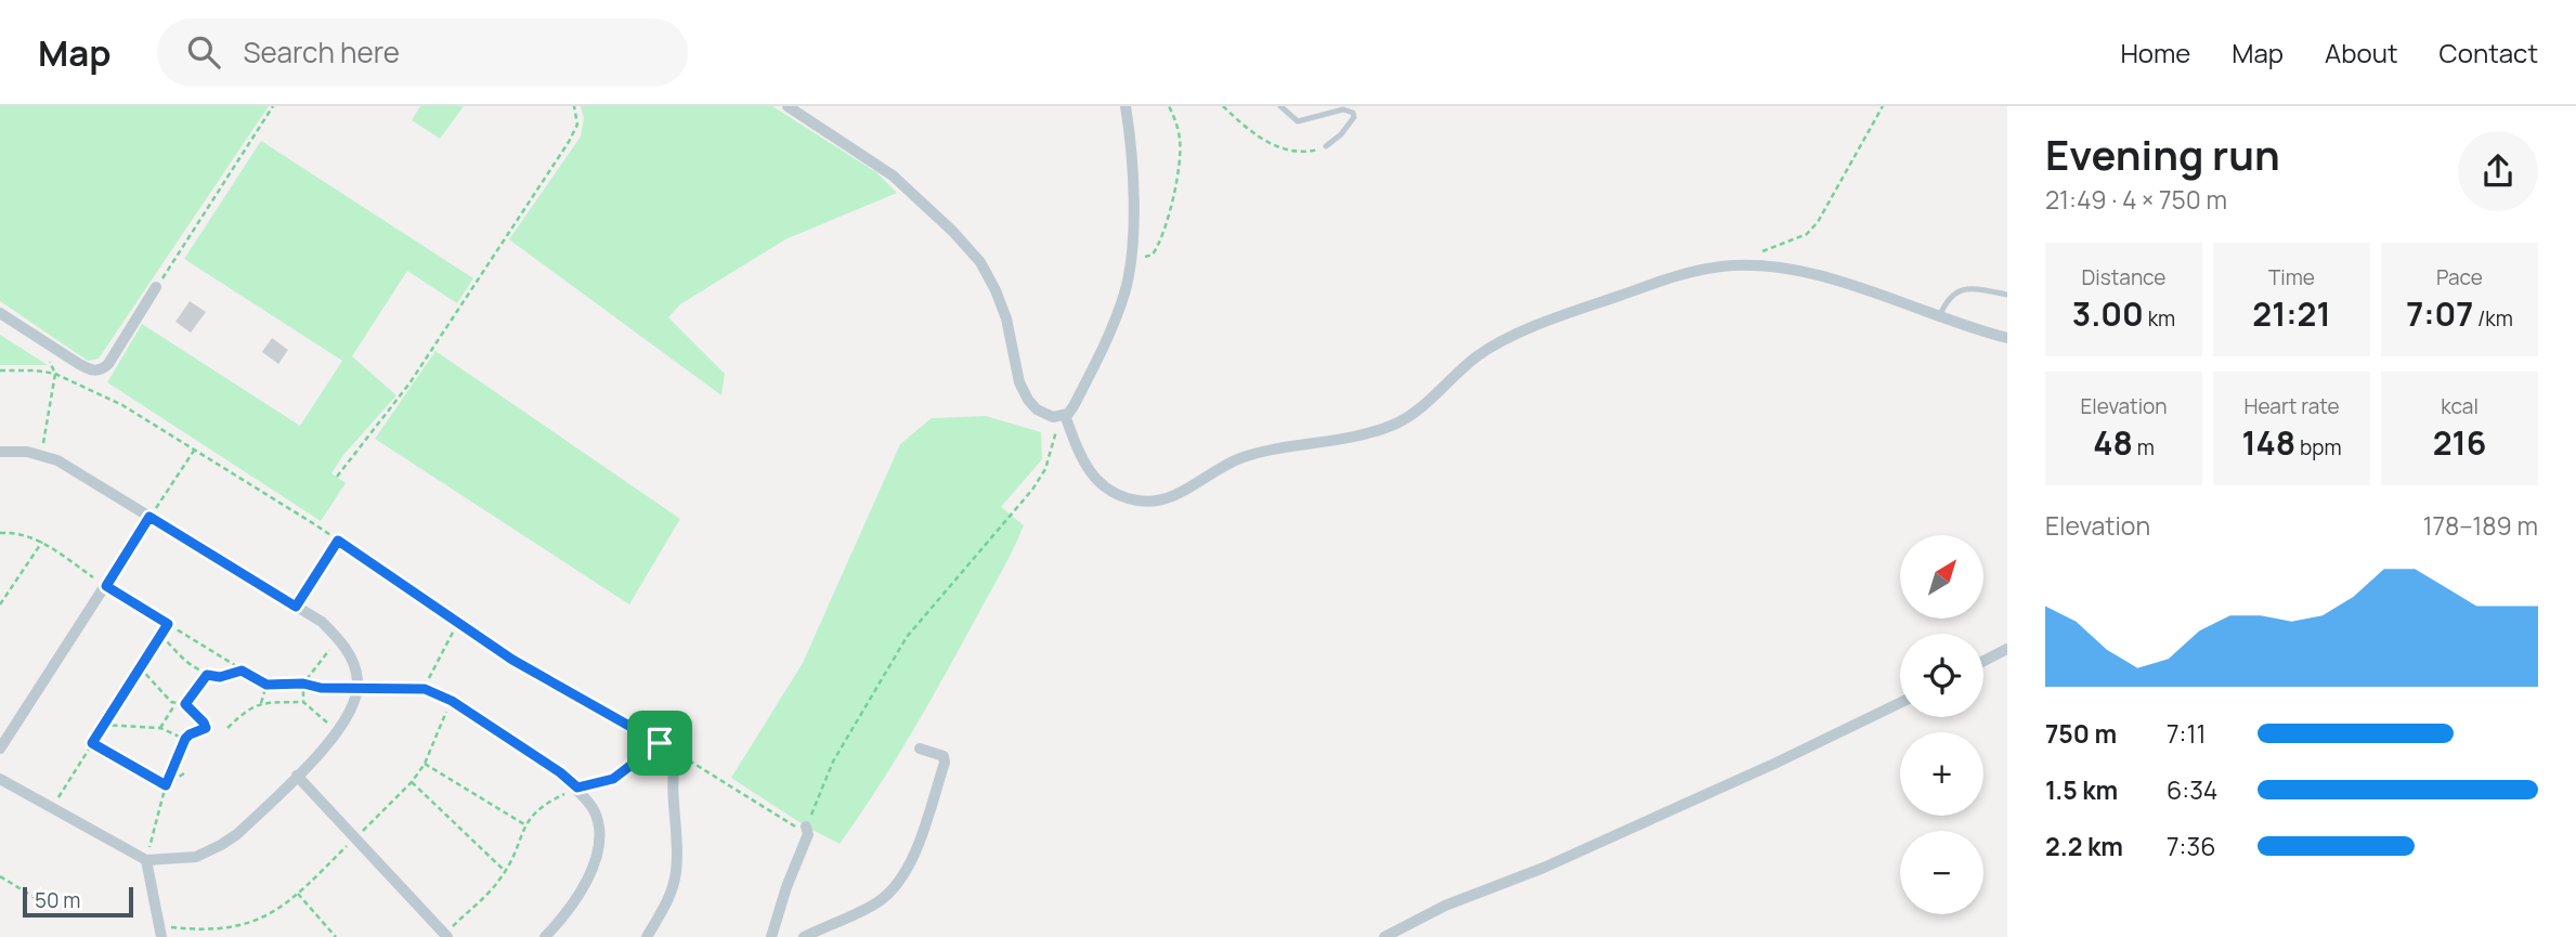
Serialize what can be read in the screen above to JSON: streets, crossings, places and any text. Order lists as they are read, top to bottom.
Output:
{
  "scale_bar": "50 m",
  "north": "top right",
  "page": {
    "header": "Map",
    "search": "Search here",
    "nav": [
      "Home",
      "Map",
      "About",
      "Contact"
    ],
    "heading": ["Evening run", "21:49 · 4 × 750 m"],
    "stats": [
      ["Distance", "3.00 km"],
      ["Time", "21:21"],
      ["Pace", "7:07 /km"],
      ["Elevation", "48 m"],
      ["Heart rate", "148 bpm"],
      ["kcal", "216"]
    ],
    "chart": ["Elevation", "178–189 m"],
    "map_buttons": ["+", "−"],
    "list": [
      {
        "name": "750 m",
        "note": "7:11"
      },
      {
        "name": "1.5 km",
        "note": "6:34"
      },
      {
        "name": "2.2 km",
        "note": "7:36"
      }
    ],
    "scale": "50 m"
  }
}
